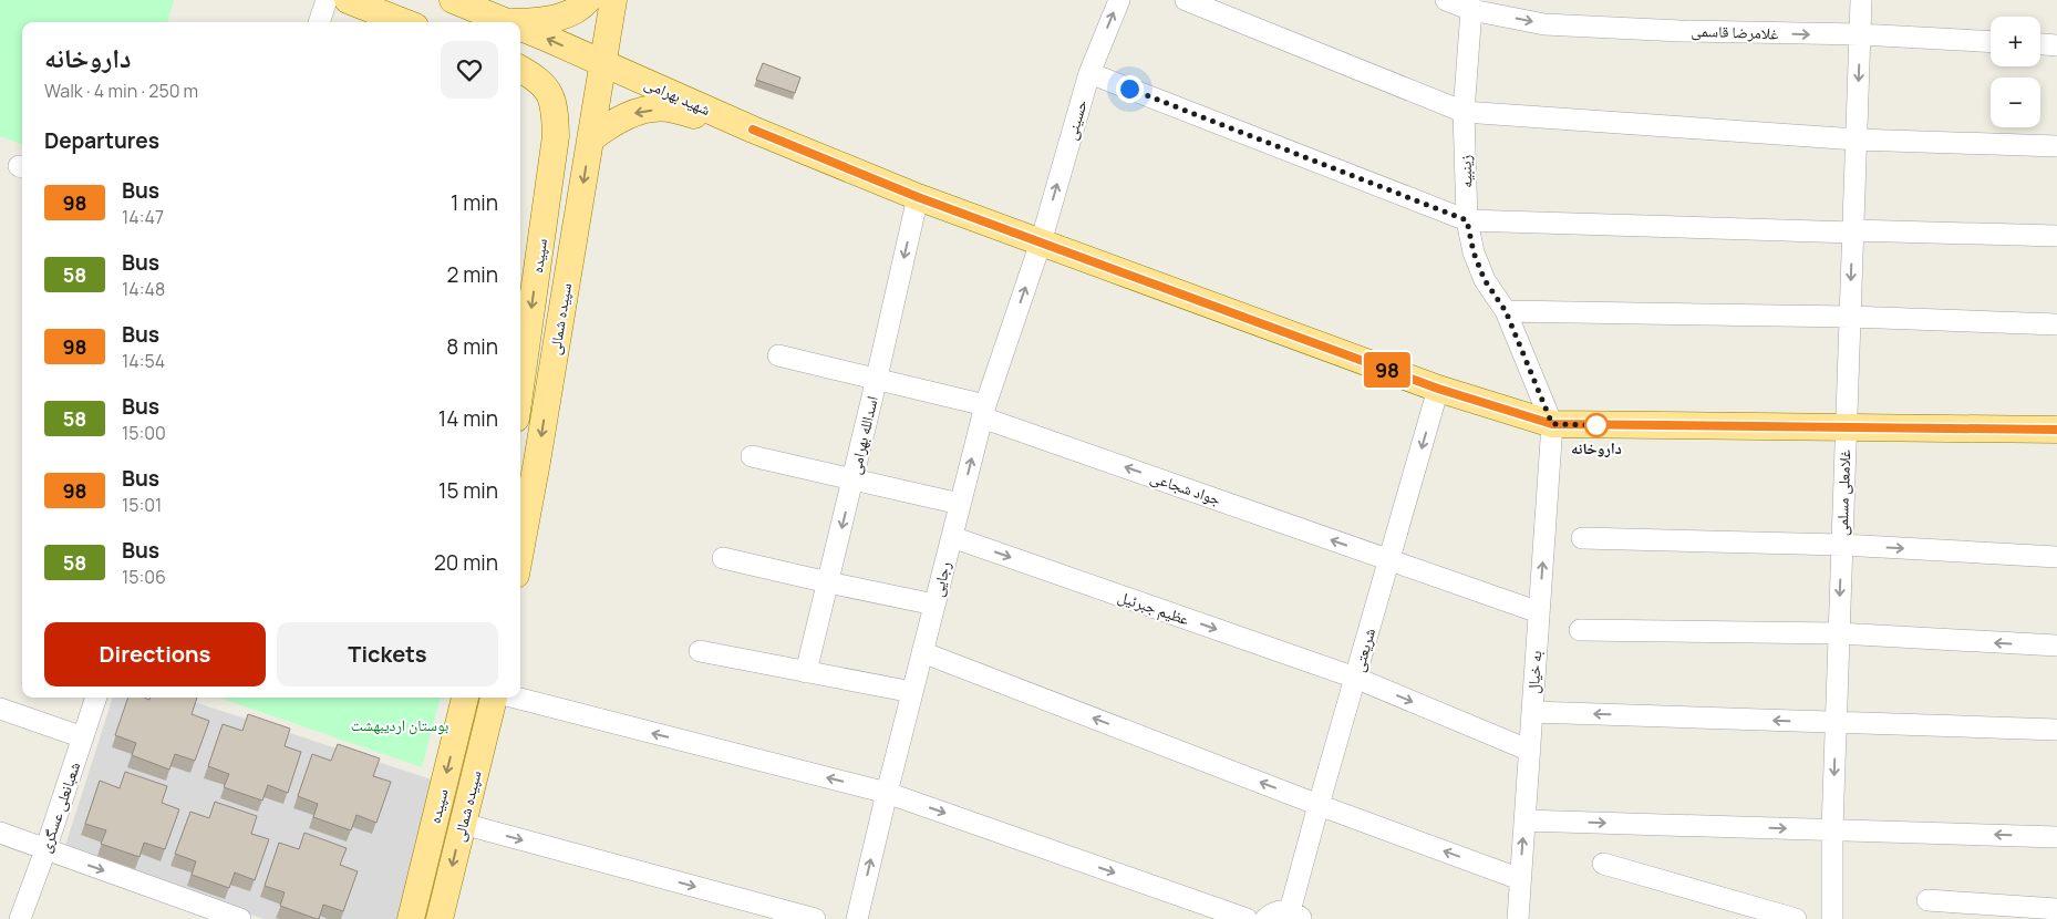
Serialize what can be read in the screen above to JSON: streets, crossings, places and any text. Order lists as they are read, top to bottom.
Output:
{
  "streets": {
    "main road": ["شهید بهرامی", "سپیده", "سپیده شمالی"],
    "street": [
      "غلامرضا قاسمی",
      "حسینی",
      "زینبیه",
      "اسدالله بهرامی",
      "جواد شجاعی",
      "غلامعلی مسلمی",
      "رجایی",
      "عظیم جبرئیل",
      "شریعتی",
      "به خیال",
      "شعبانعلی عسگری"
    ]
  },
  "crossings": [
    ["غلامرضا قاسمی", "زینبیه"],
    ["غلامرضا قاسمی", "غلامعلی مسلمی"],
    ["شهید بهرامی", "سپیده شمالی"],
    ["حسینی", "رجایی"],
    ["زینبیه", "به خیال"],
    ["اسدالله بهرامی", "جواد شجاعی"],
    ["جواد شجاعی", "رجایی"],
    ["جواد شجاعی", "شریعتی"],
    ["جواد شجاعی", "به خیال"],
    ["رجایی", "عظیم جبرئیل"],
    ["عظیم جبرئیل", "شریعتی"],
    ["عظیم جبرئیل", "به خیال"]
  ],
  "one_way": [
    "حسینی",
    "سپیده",
    "سپیده شمالی",
    "اسدالله بهرامی",
    "جواد شجاعی",
    "غلامعلی مسلمی",
    "رجایی",
    "به خیال"
  ],
  "parks": ["بوستان اردیبهشت"],
  "places": ["داروخانه"],
  "lines": ["bus line 98"],
  "page": {
    "on_map": "98",
    "map_buttons": ["+", "−"],
    "heading": [
      ["داروخانه", "Walk · 4 min · 250 m"],
      "Departures"
    ],
    "list": [
      {
        "mark": "98",
        "name": "Bus",
        "note": "14:47",
        "value": "1 min"
      },
      {
        "mark": "58",
        "name": "Bus",
        "note": "14:48",
        "value": "2 min"
      },
      {
        "mark": "98",
        "name": "Bus",
        "note": "14:54",
        "value": "8 min"
      },
      {
        "mark": "58",
        "name": "Bus",
        "note": "15:00",
        "value": "14 min"
      },
      {
        "mark": "98",
        "name": "Bus",
        "note": "15:01",
        "value": "15 min"
      },
      {
        "mark": "58",
        "name": "Bus",
        "note": "15:06",
        "value": "20 min"
      }
    ],
    "buttons": ["Directions", "Tickets"]
  }
}
